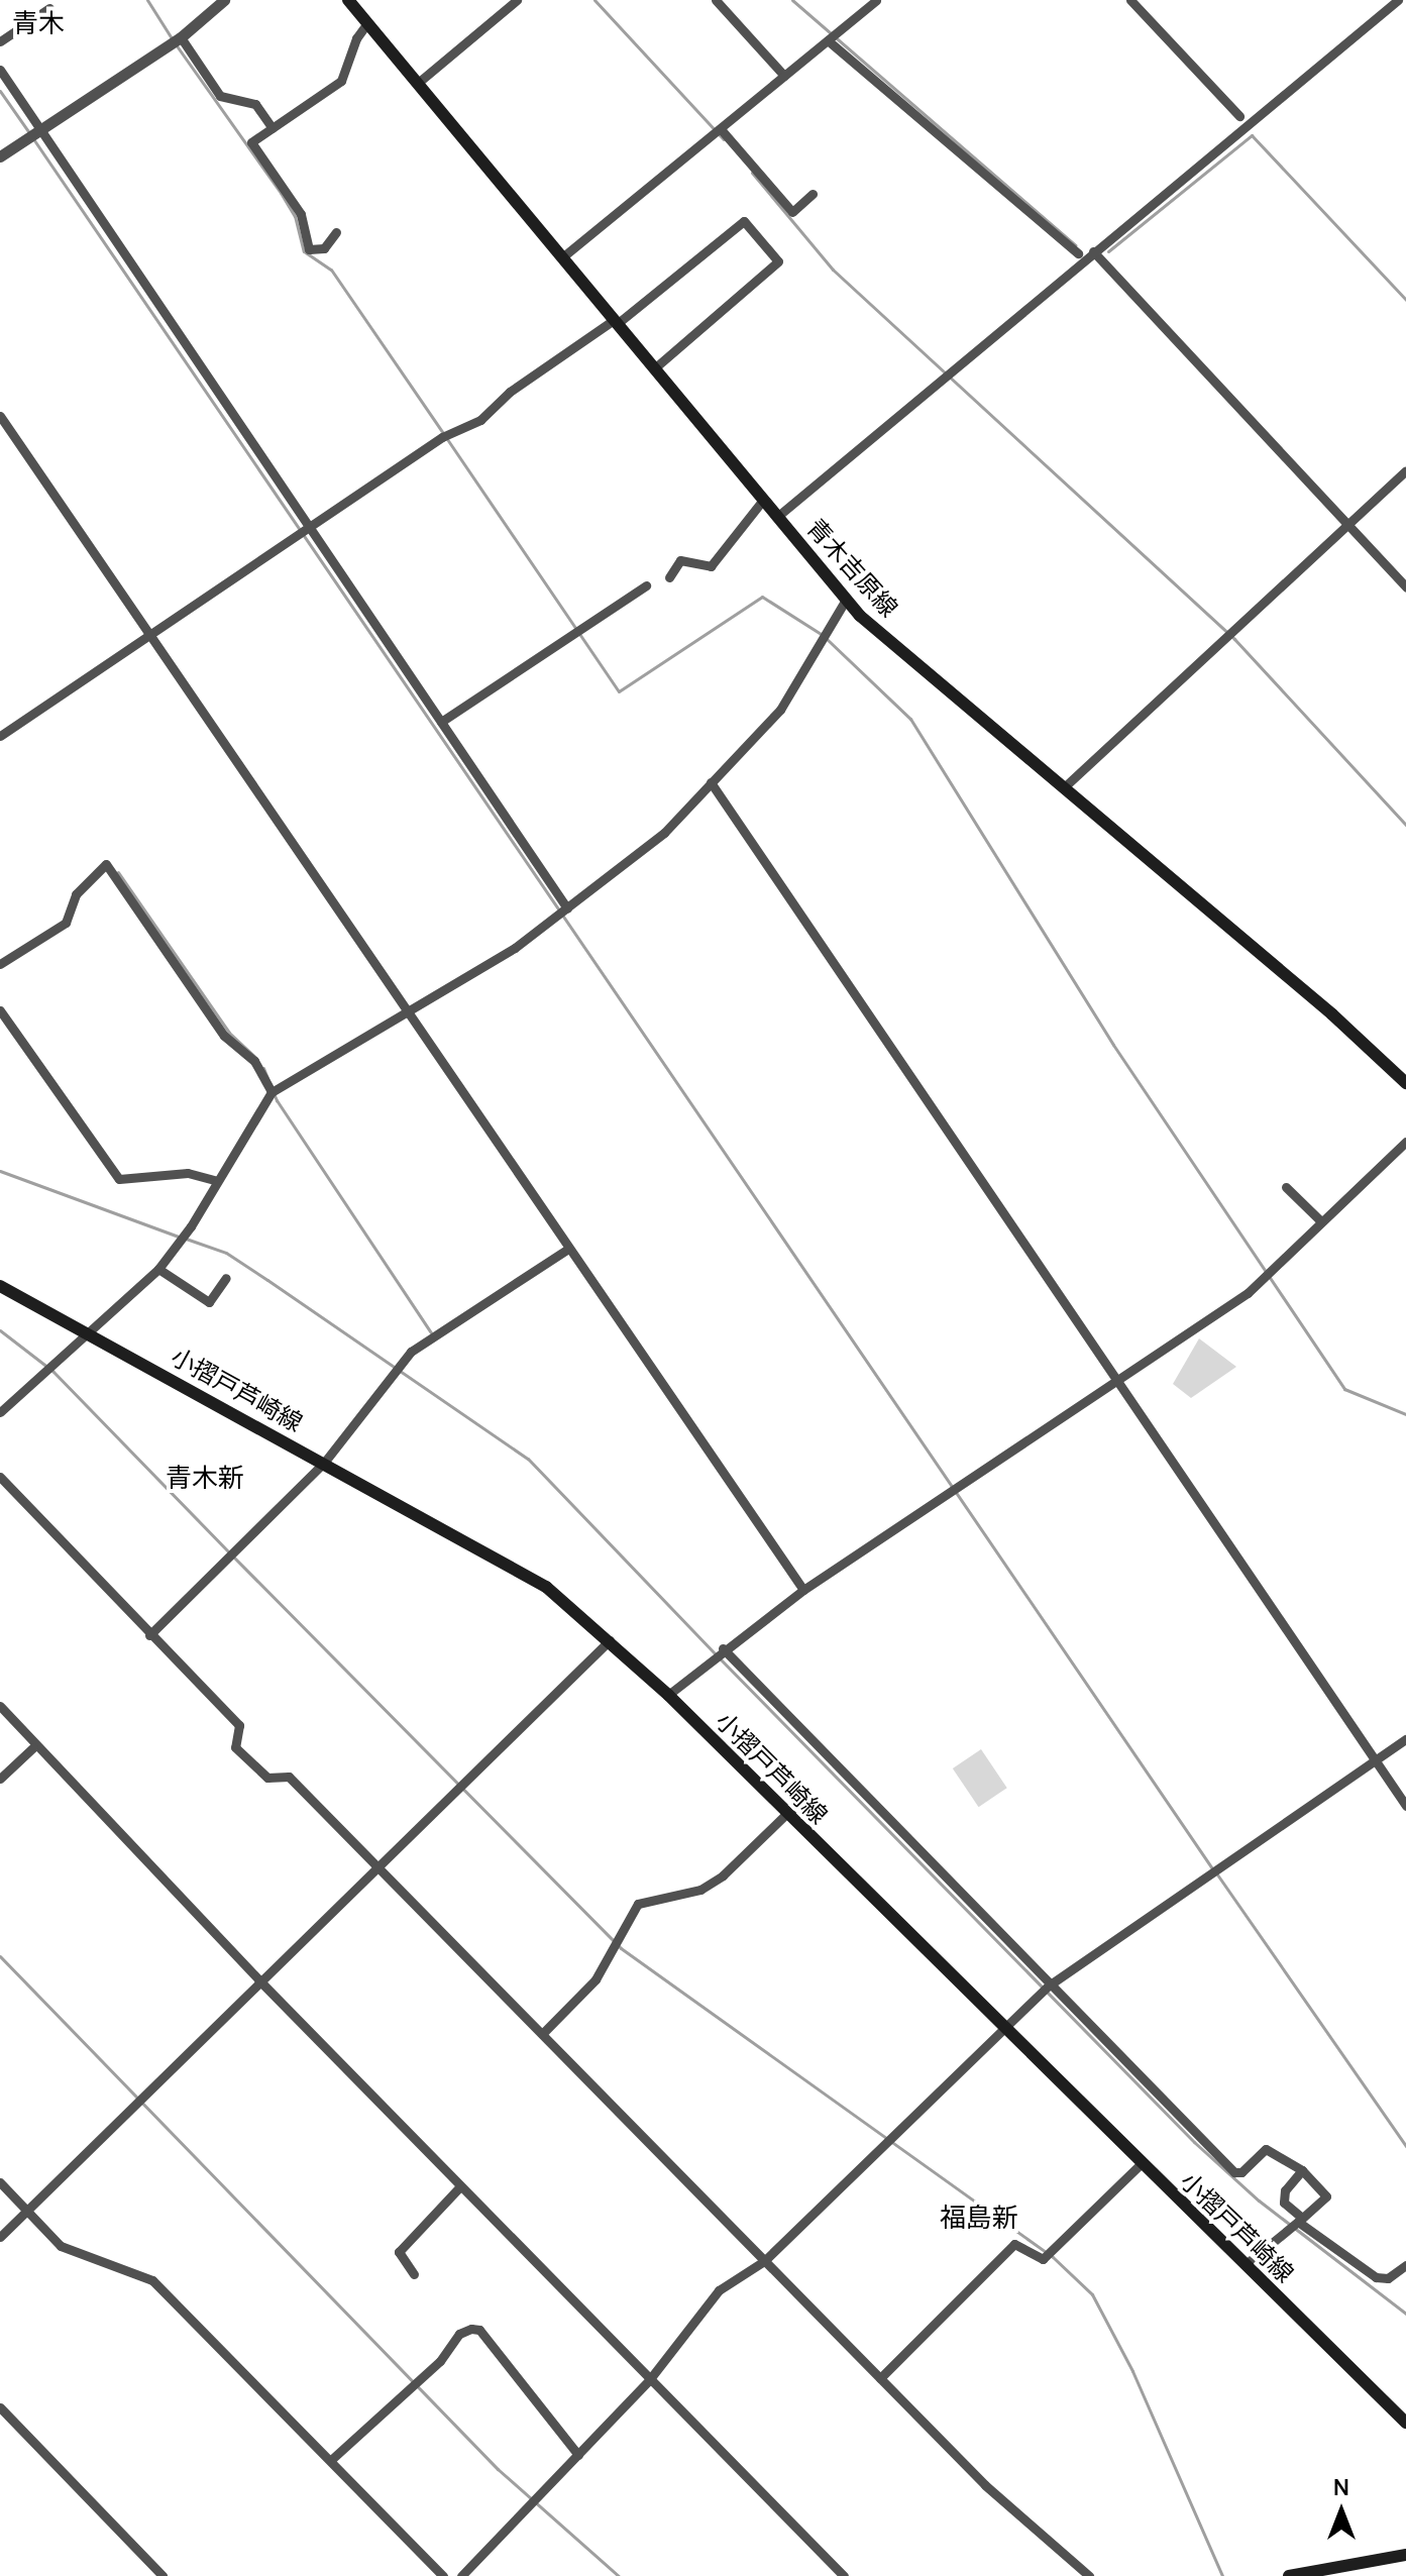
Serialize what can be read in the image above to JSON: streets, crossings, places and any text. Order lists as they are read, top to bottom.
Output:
{
  "streets": {
    "main road": ["青木吉原線", "小摺戸芦崎線"]
  },
  "districts": ["青木", "青木新", "福島新"],
  "north": "top"
}
